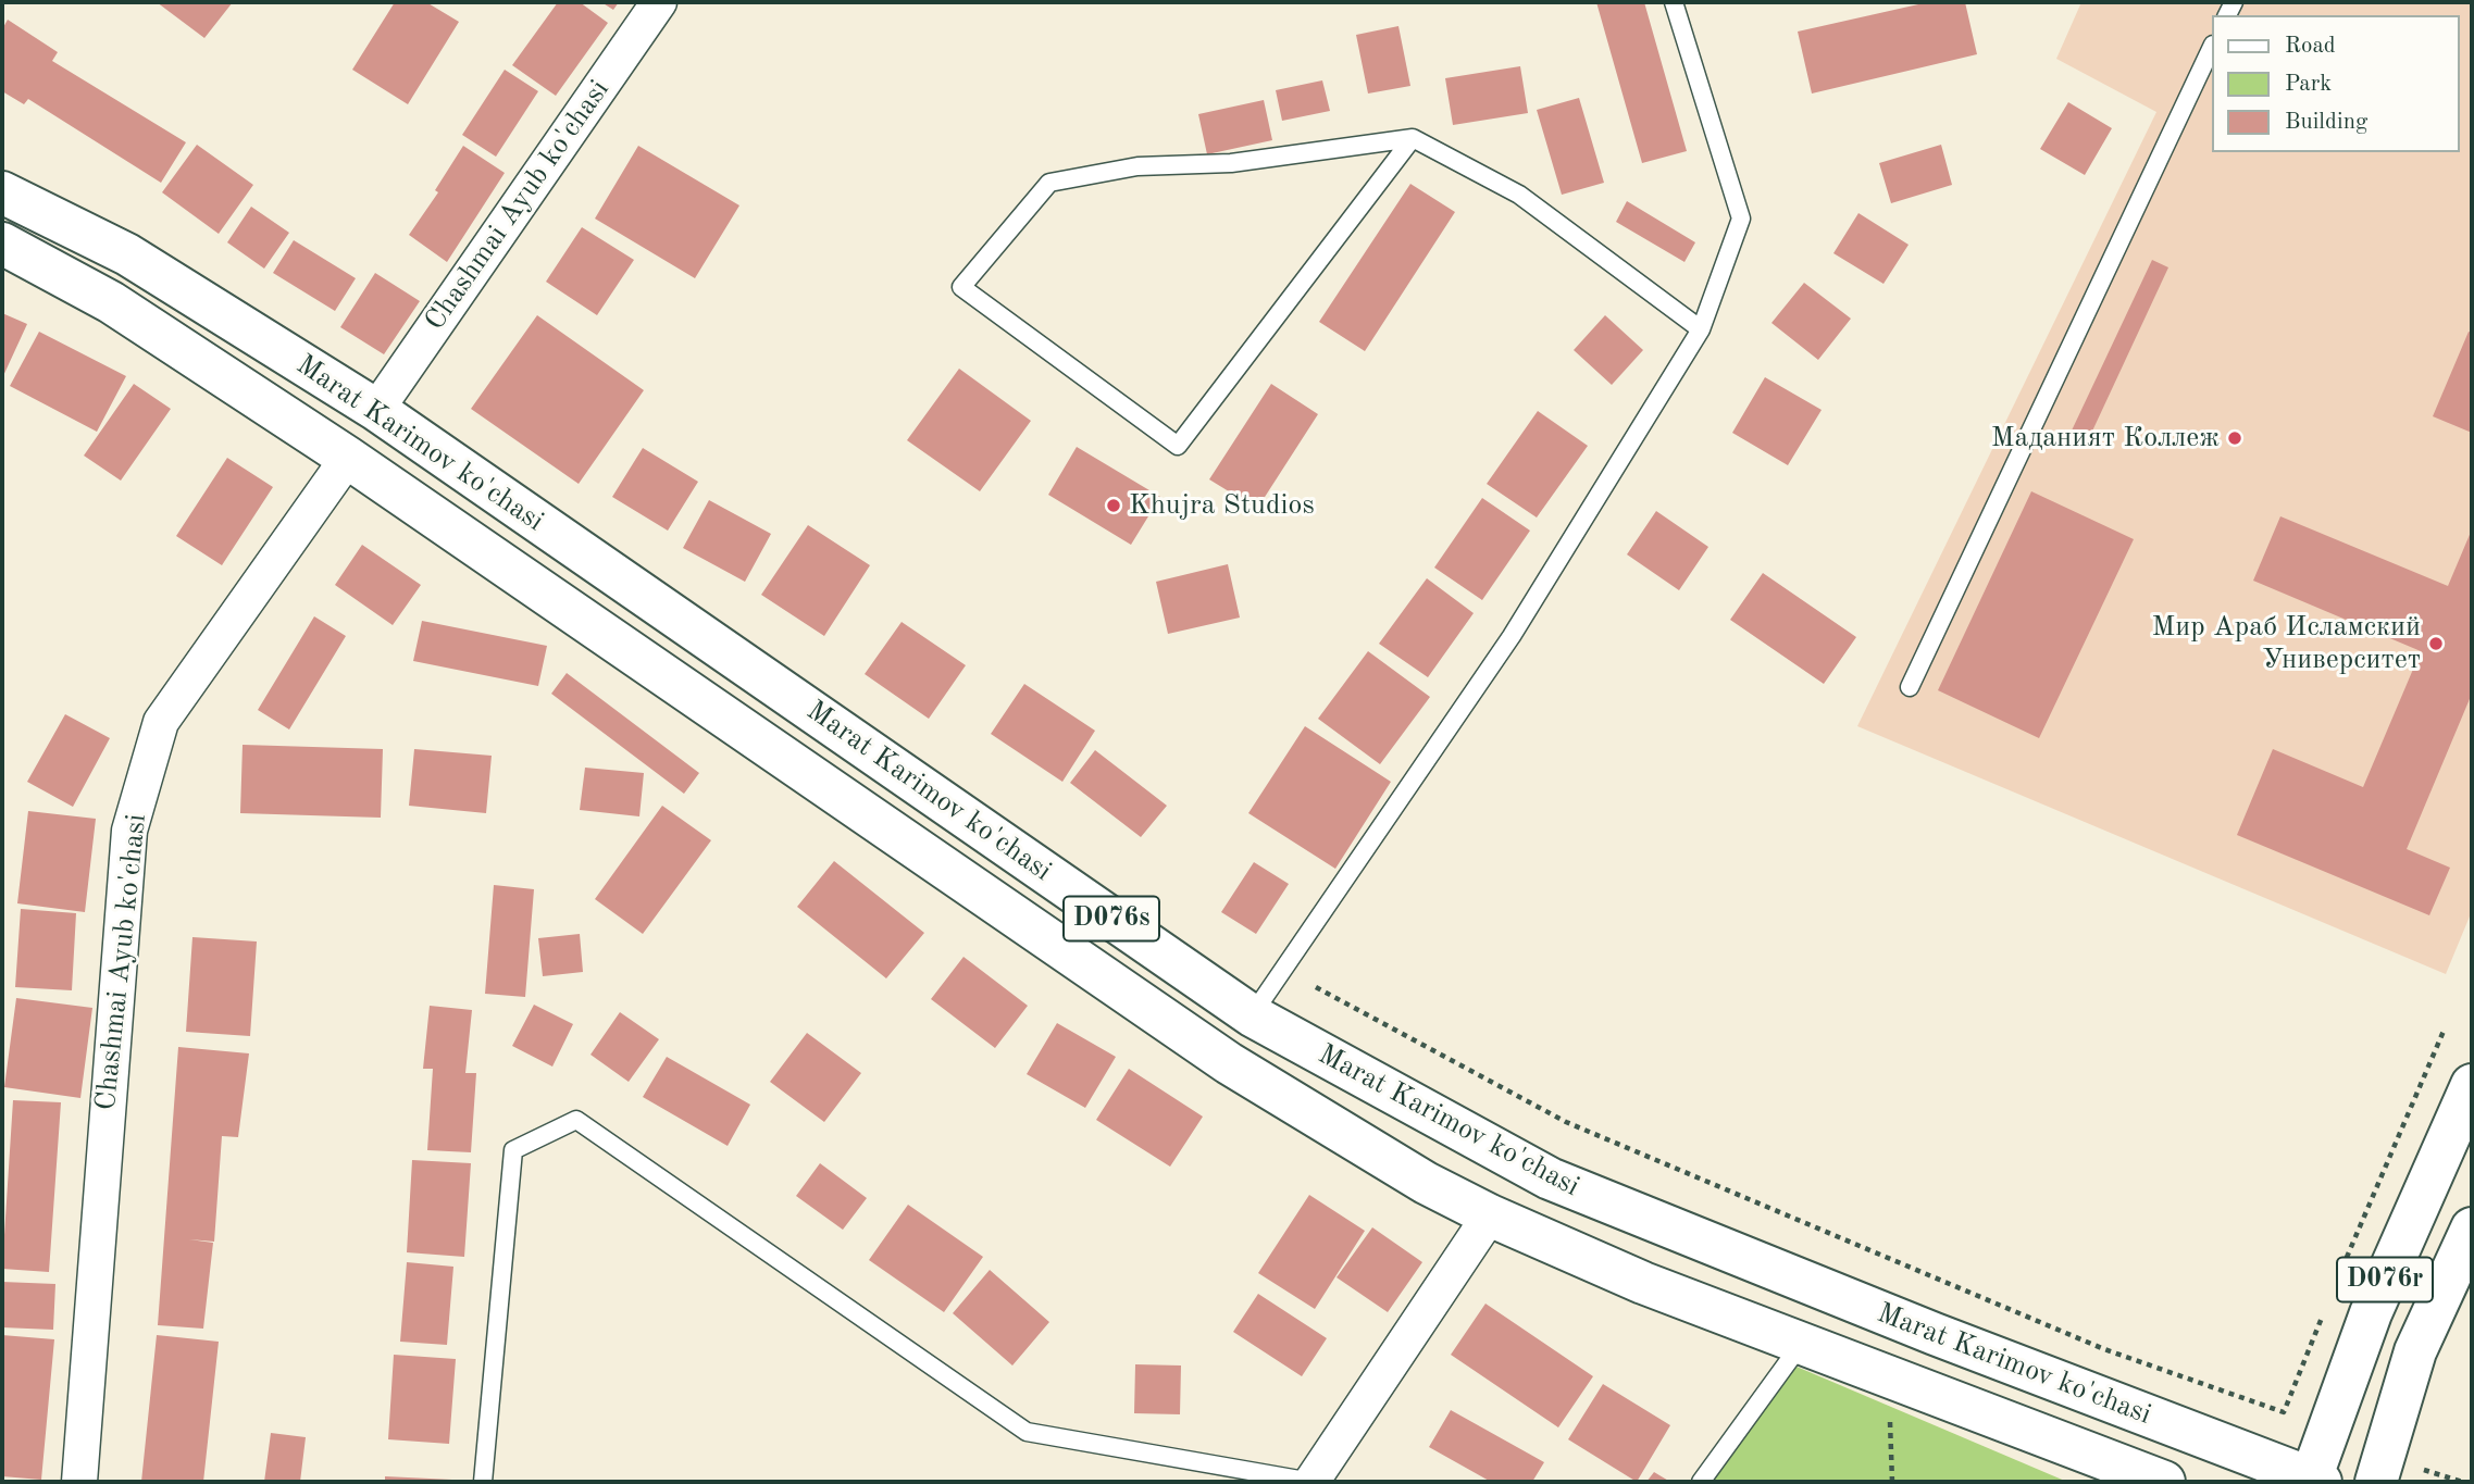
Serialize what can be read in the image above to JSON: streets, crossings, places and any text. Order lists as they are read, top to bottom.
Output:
{
  "streets": {
    "main road": ["Marat Karimov ko'chasi", "D076s", "D076r"],
    "street": ["Chashmai Ayub ko'chasi"]
  },
  "crossings": [
    ["Chashmai Ayub ko'chasi", "Marat Karimov ko'chasi"],
    ["Marat Karimov ko'chasi", "D076r"]
  ],
  "places": ["Маданият Коллеж", "Khujra Studios", "Мир Араб Исламский Университет"],
  "legend": ["Road", "Park", "Building"]
}
